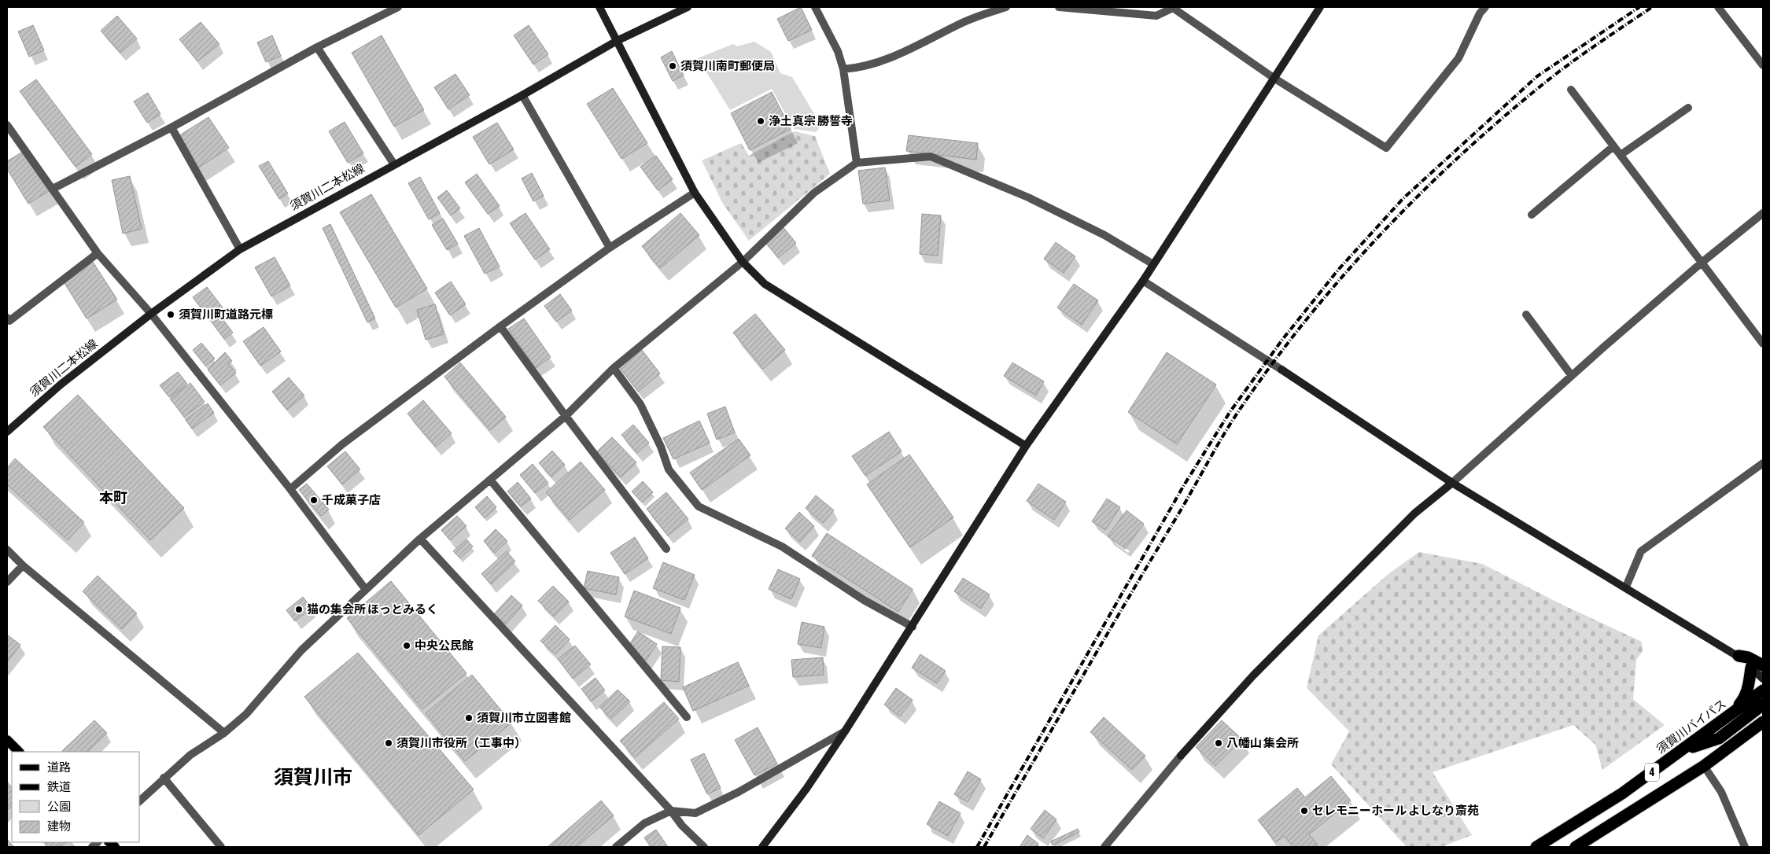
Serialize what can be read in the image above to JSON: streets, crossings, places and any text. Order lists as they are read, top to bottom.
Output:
{
  "streets": {
    "highway": ["須賀川バイパス", "4"],
    "street": ["須賀川二本松線"]
  },
  "districts": ["本町", "須賀川市"],
  "places": [
    "須賀川南町郵便局",
    "浄土真宗 勝誓寺",
    "須賀川町道路元標",
    "千成菓子店",
    "猫の集会所 ほっとみるく",
    "中央公民館",
    "須賀川市立図書館",
    "須賀川市役所（工事中）",
    "八幡山 集会所",
    "セレモニーホール よしなり斎苑"
  ],
  "legend": [
    "道路",
    "鉄道",
    "公園",
    "建物"
  ]
}
